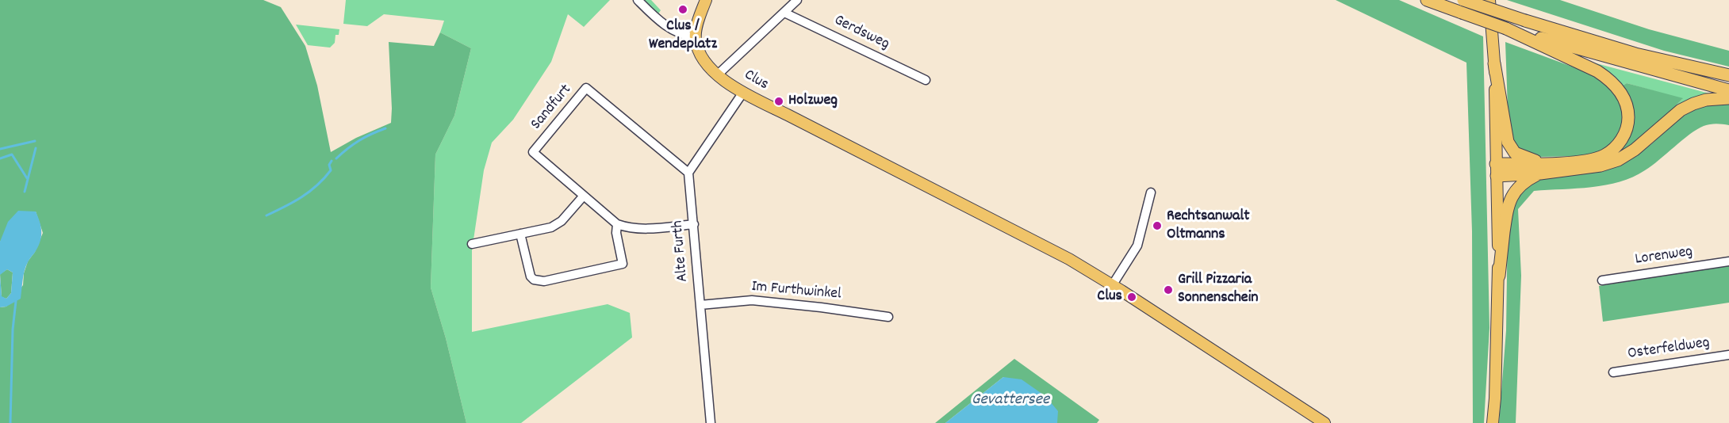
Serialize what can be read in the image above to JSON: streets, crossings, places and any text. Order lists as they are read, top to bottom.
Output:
{
  "streets": {
    "main road": ["Clus"],
    "street": [
      "Gerdsweg",
      "Sandfurt",
      "Alte Furth",
      "Lorenweg",
      "Im Furthwinkel",
      "Osterfeldweg"
    ]
  },
  "crossings": [
    ["Sandfurt", "Alte Furth"],
    ["Alte Furth", "Im Furthwinkel"]
  ],
  "water": ["Gevattersee"],
  "places": [
    "Clus / Wendeplatz",
    "Holzweg",
    "Rechtsanwalt Oltmanns",
    "Grill Pizzaria Sonnenschein",
    "Clus"
  ]
}
